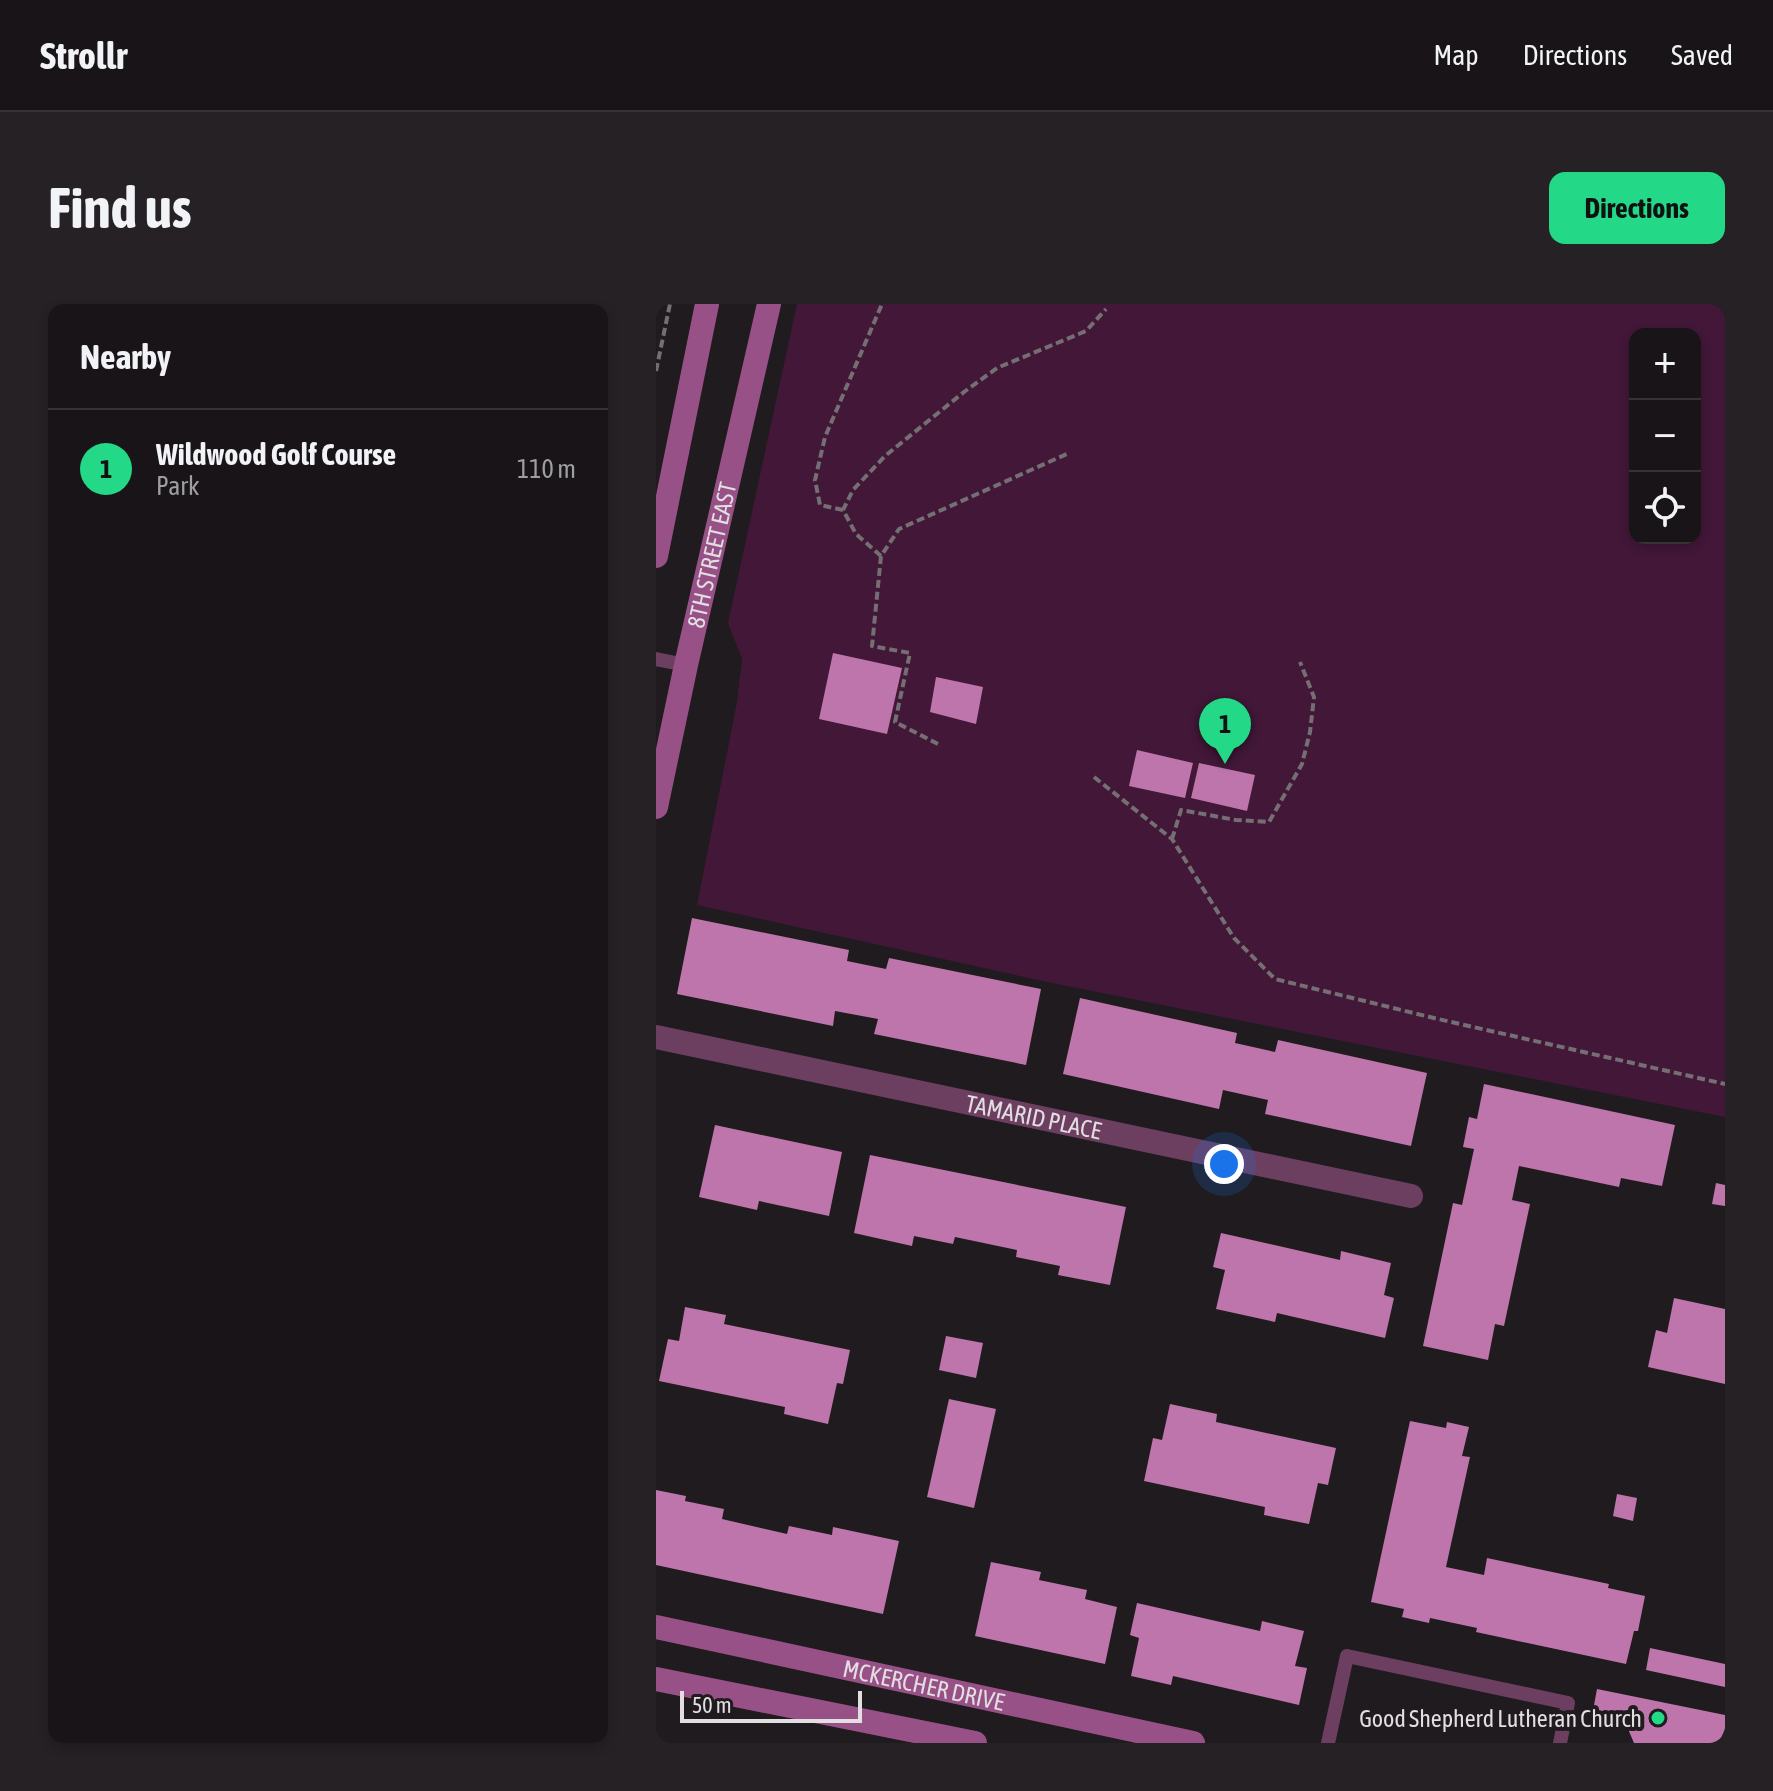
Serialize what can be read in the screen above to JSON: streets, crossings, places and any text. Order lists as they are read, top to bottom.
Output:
{
  "streets": {
    "main road": ["8TH STREET EAST", "MCKERCHER DRIVE"],
    "street": ["TAMARID PLACE"]
  },
  "places": ["Good Shepherd Lutheran Church"],
  "scale_bar": "50 m",
  "page": {
    "header": "Strollr",
    "nav": ["Map", "Directions", "Saved"],
    "buttons": "Directions",
    "title": "Find us",
    "heading": "Nearby",
    "map_buttons": ["+", "−"],
    "list": [
      {
        "mark": "1",
        "name": "Wildwood Golf Course",
        "note": "Park",
        "value": "110 m"
      }
    ],
    "pins": "1",
    "scale": "50 m"
  }
}
